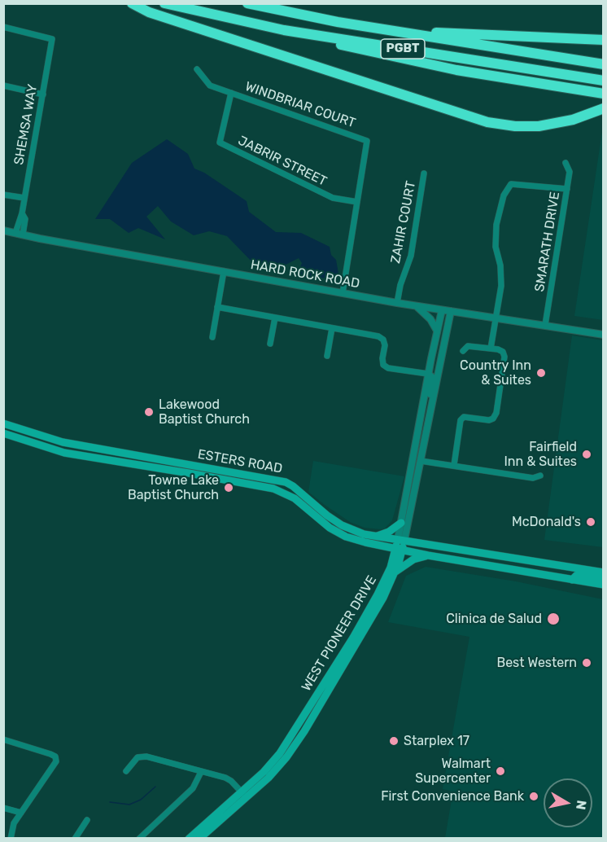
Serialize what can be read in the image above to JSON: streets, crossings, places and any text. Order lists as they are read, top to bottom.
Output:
{
  "streets": {
    "highway": ["PGBT"],
    "main road": ["ESTERS ROAD", "WEST PIONEER DRIVE"],
    "street": [
      "WINDBRIAR COURT",
      "SHEMSA WAY",
      "JABRIR STREET",
      "ZAHIR COURT",
      "SMARATH DRIVE",
      "HARD ROCK ROAD"
    ]
  },
  "crossings": [
    ["WINDBRIAR COURT", "JABRIR STREET"],
    ["WINDBRIAR COURT", "HARD ROCK ROAD"],
    ["SHEMSA WAY", "HARD ROCK ROAD"],
    ["ZAHIR COURT", "HARD ROCK ROAD"],
    ["SMARATH DRIVE", "HARD ROCK ROAD"],
    ["HARD ROCK ROAD", "WEST PIONEER DRIVE"],
    ["ESTERS ROAD", "WEST PIONEER DRIVE"]
  ],
  "places": [
    "Country Inn & Suites",
    "Lakewood Baptist Church",
    "Fairfield Inn & Suites",
    "Towne Lake Baptist Church",
    "McDonald's",
    "Clinica de Salud",
    "Best Western",
    "Starplex 17",
    "Walmart Supercenter",
    "First Convenience Bank"
  ],
  "north": "right"
}
